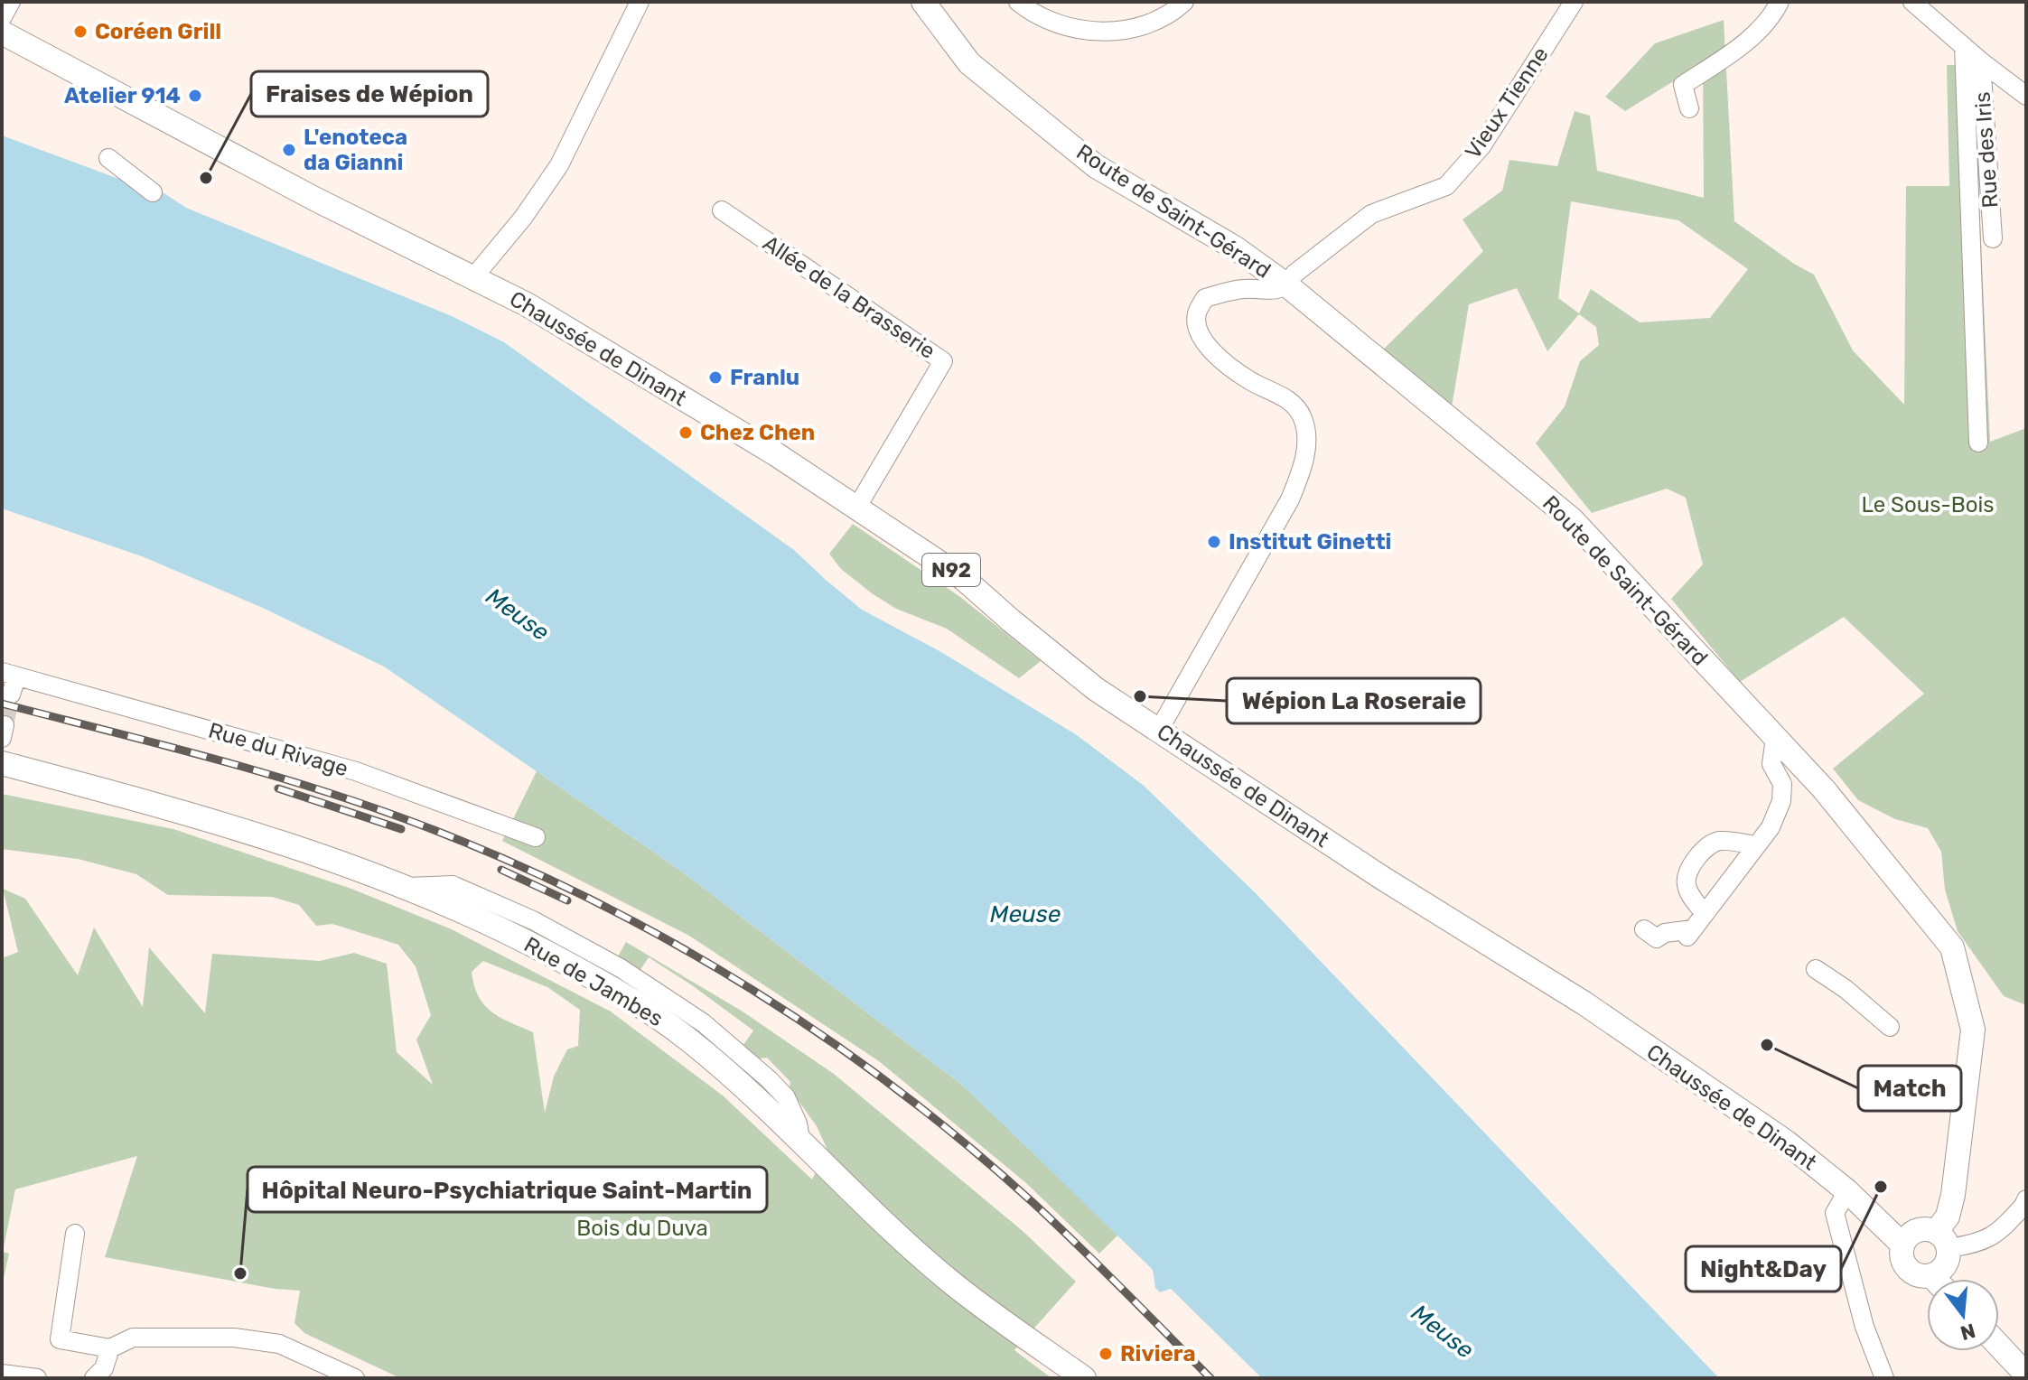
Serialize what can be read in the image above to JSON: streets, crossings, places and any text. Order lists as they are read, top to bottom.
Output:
{
  "streets": {
    "main road": [
      "Route de Saint-Gérard",
      "Chaussée de Dinant",
      "N92",
      "Rue de Jambes"
    ],
    "street": [
      "Vieux Tienne",
      "Rue des Iris",
      "Allée de la Brasserie",
      "Rue du Rivage"
    ]
  },
  "crossings": [
    ["Vieux Tienne", "Route de Saint-Gérard"],
    ["Route de Saint-Gérard", "Chaussée de Dinant"],
    ["Route de Saint-Gérard", "N92"],
    ["Allée de la Brasserie", "Chaussée de Dinant"],
    ["Chaussée de Dinant", "N92"]
  ],
  "water": ["Meuse"],
  "parks": ["Le Sous-Bois", "Bois du Duva"],
  "places": [
    "Coréen Grill",
    "Atelier 914",
    "L'enoteca da Gianni",
    "Fraises de Wépion",
    "Franlu",
    "Chez Chen",
    "Institut Ginetti",
    "Wépion La Roseraie",
    "Match",
    "Night&Day",
    "Hôpital Neuro-Psychiatrique Saint-Martin",
    "Riviera"
  ],
  "north": "bottom"
}
